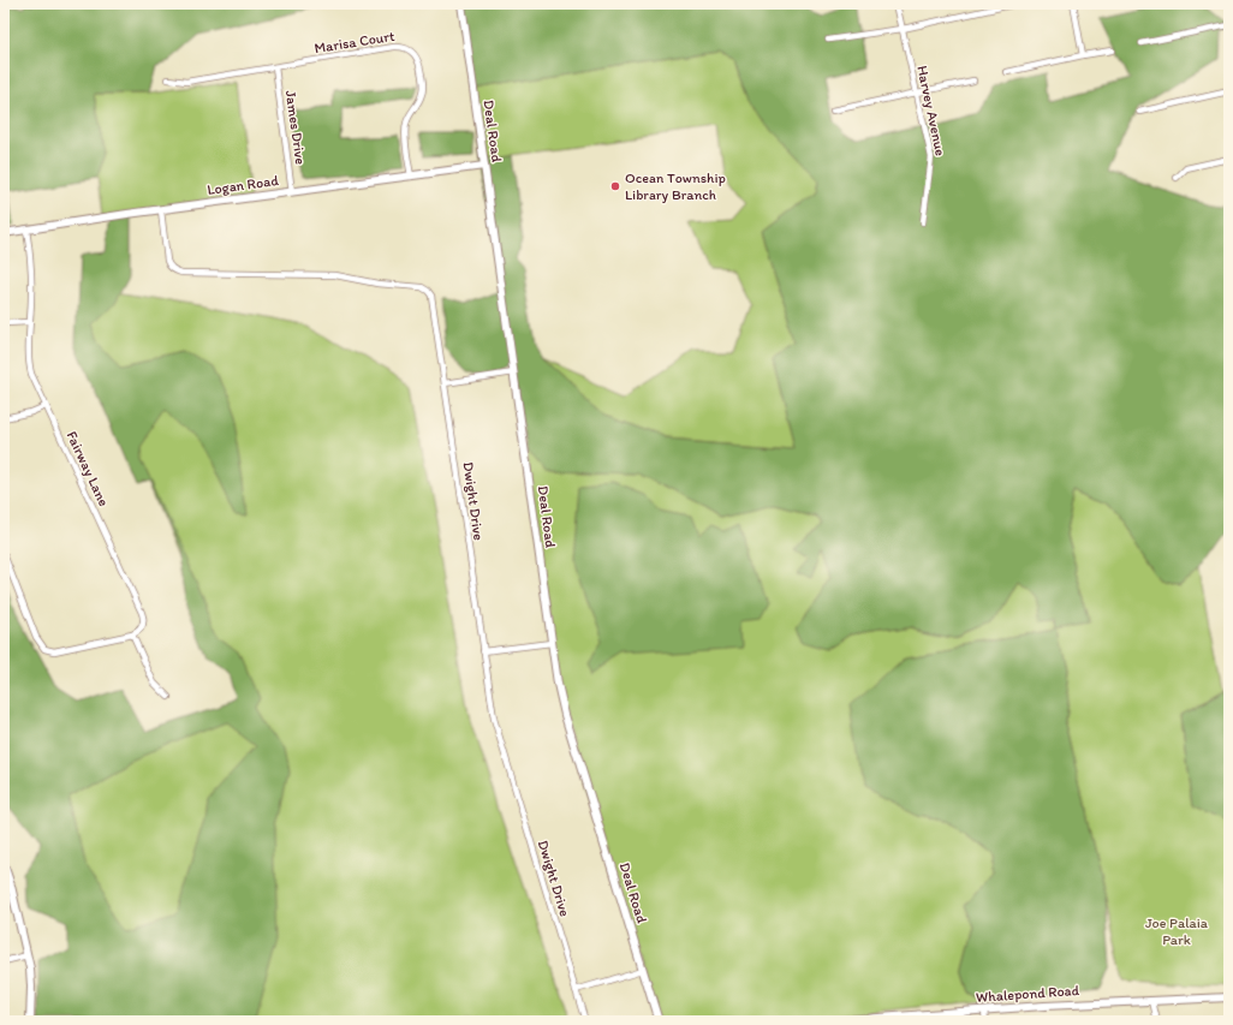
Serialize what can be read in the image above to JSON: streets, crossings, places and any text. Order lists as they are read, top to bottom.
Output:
{
  "streets": {
    "street": [
      "Marisa Court",
      "Harvey Avenue",
      "James Drive",
      "Deal Road",
      "Logan Road",
      "Fairway Lane",
      "Dwight Drive",
      "Whalepond Road"
    ]
  },
  "crossings": [
    ["Marisa Court", "James Drive"],
    ["Marisa Court", "Logan Road"],
    ["James Drive", "Logan Road"],
    ["Deal Road", "Logan Road"],
    ["Logan Road", "Fairway Lane"],
    ["Logan Road", "Dwight Drive"]
  ],
  "parks": ["Joe Palaia Park"],
  "places": ["Ocean Township Library Branch"]
}
